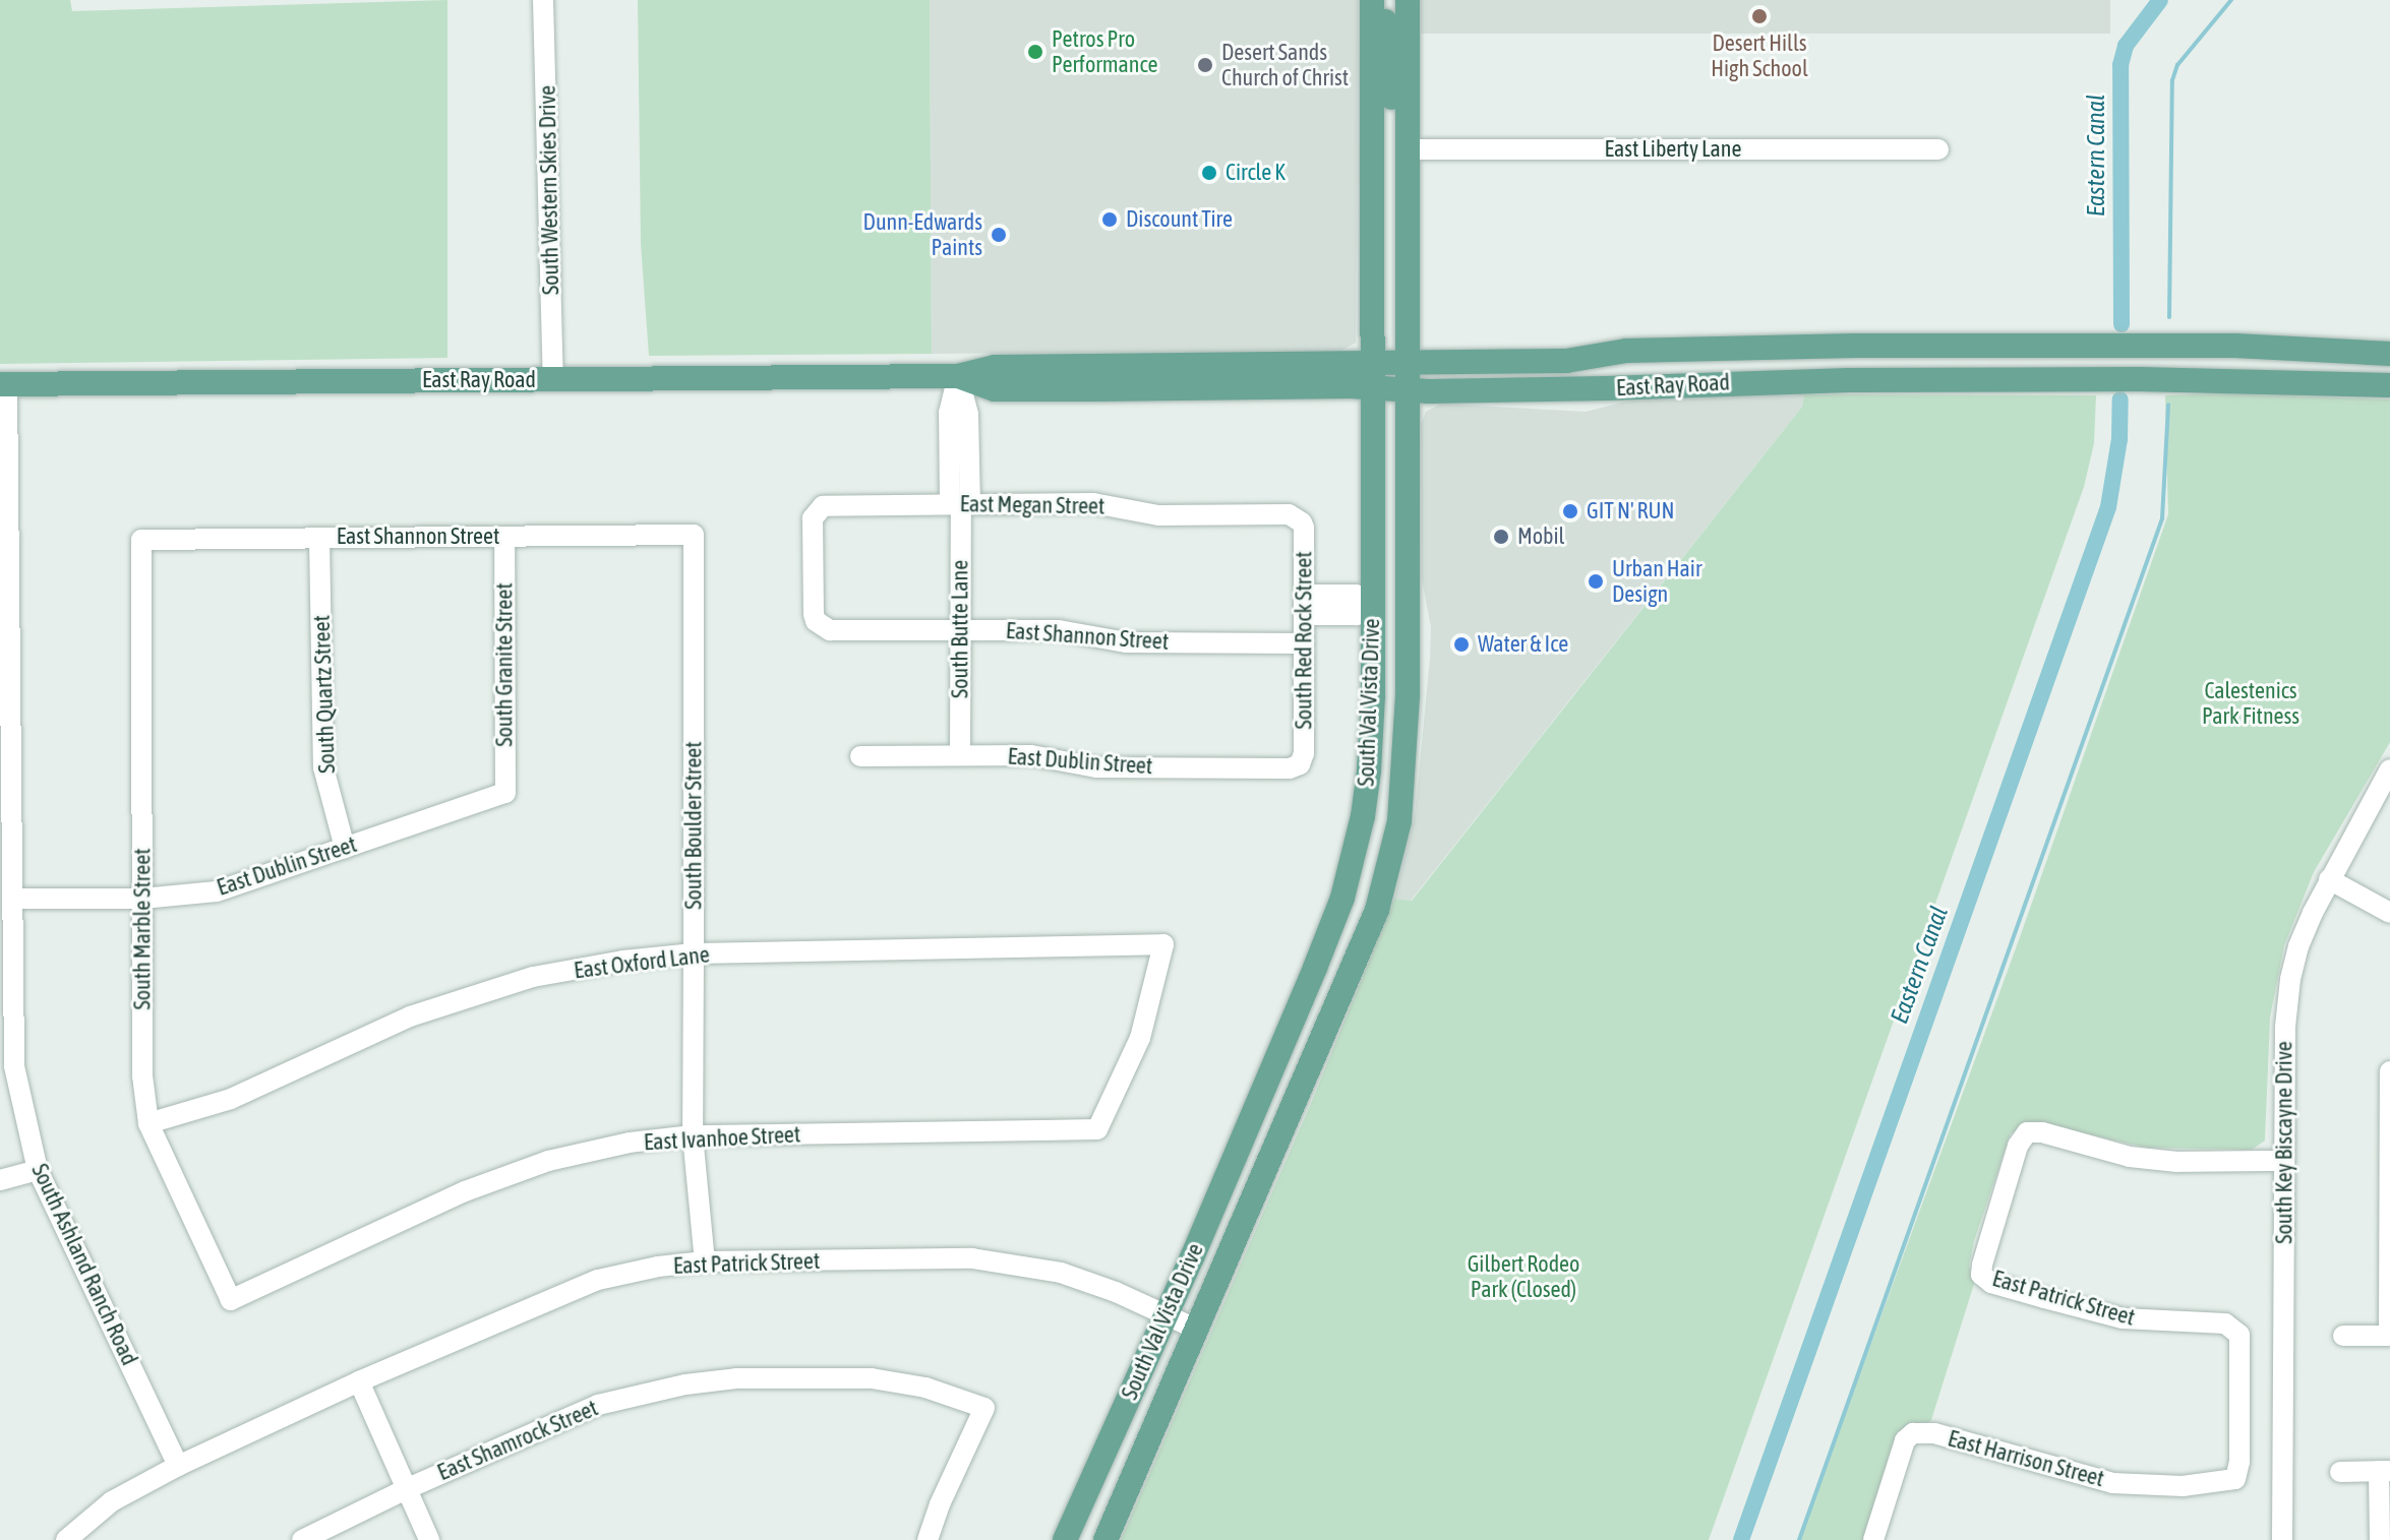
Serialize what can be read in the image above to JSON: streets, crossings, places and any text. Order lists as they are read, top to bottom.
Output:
{
  "streets": {
    "main road": ["East Ray Road", "South Val Vista Drive"],
    "street": [
      "East Liberty Lane",
      "South Western Skies Drive",
      "East Megan Street",
      "East Shannon Street",
      "South Butte Lane",
      "South Red Rock Street",
      "South Granite Street",
      "South Quartz Street",
      "East Dublin Street",
      "South Boulder Street",
      "South Marble Street",
      "East Oxford Lane",
      "East Ivanhoe Street",
      "South Key Biscayne Drive",
      "East Patrick Street",
      "South Ashland Ranch Road",
      "East Shamrock Street",
      "East Harrison Street"
    ]
  },
  "crossings": [
    ["East Liberty Lane", "South Val Vista Drive"],
    ["South Western Skies Drive", "East Ray Road"],
    ["East Ray Road", "South Butte Lane"],
    ["East Ray Road", "South Val Vista Drive"],
    ["East Ray Road", "South Ashland Ranch Road"],
    ["East Megan Street", "East Shannon Street"],
    ["East Megan Street", "South Butte Lane"],
    ["East Megan Street", "South Red Rock Street"],
    ["East Shannon Street", "South Butte Lane"],
    ["East Shannon Street", "South Red Rock Street"],
    ["East Shannon Street", "South Granite Street"],
    ["East Shannon Street", "South Quartz Street"],
    ["East Shannon Street", "South Boulder Street"],
    ["East Shannon Street", "South Marble Street"],
    ["South Butte Lane", "East Dublin Street"],
    ["South Red Rock Street", "East Dublin Street"],
    ["South Granite Street", "East Dublin Street"],
    ["South Quartz Street", "East Dublin Street"],
    ["South Val Vista Drive", "East Patrick Street"],
    ["East Dublin Street", "South Marble Street"],
    ["East Dublin Street", "South Ashland Ranch Road"],
    ["South Boulder Street", "East Oxford Lane"],
    ["South Boulder Street", "East Ivanhoe Street"],
    ["South Boulder Street", "East Patrick Street"],
    ["South Marble Street", "East Oxford Lane"],
    ["South Marble Street", "East Ivanhoe Street"],
    ["East Oxford Lane", "East Ivanhoe Street"],
    ["South Key Biscayne Drive", "East Patrick Street"],
    ["East Patrick Street", "South Ashland Ranch Road"],
    ["East Patrick Street", "East Harrison Street"]
  ],
  "water": ["Eastern Canal"],
  "parks": ["Calestenics Park Fitness", "Gilbert Rodeo Park (Closed)"],
  "places": [
    "Desert Hills High School",
    "Petros Pro Performance",
    "Desert Sands Church of Christ",
    "Circle K",
    "Discount Tire",
    "Dunn-Edwards Paints",
    "GIT N' RUN",
    "Mobil",
    "Urban Hair Design",
    "Water & Ice"
  ]
}
